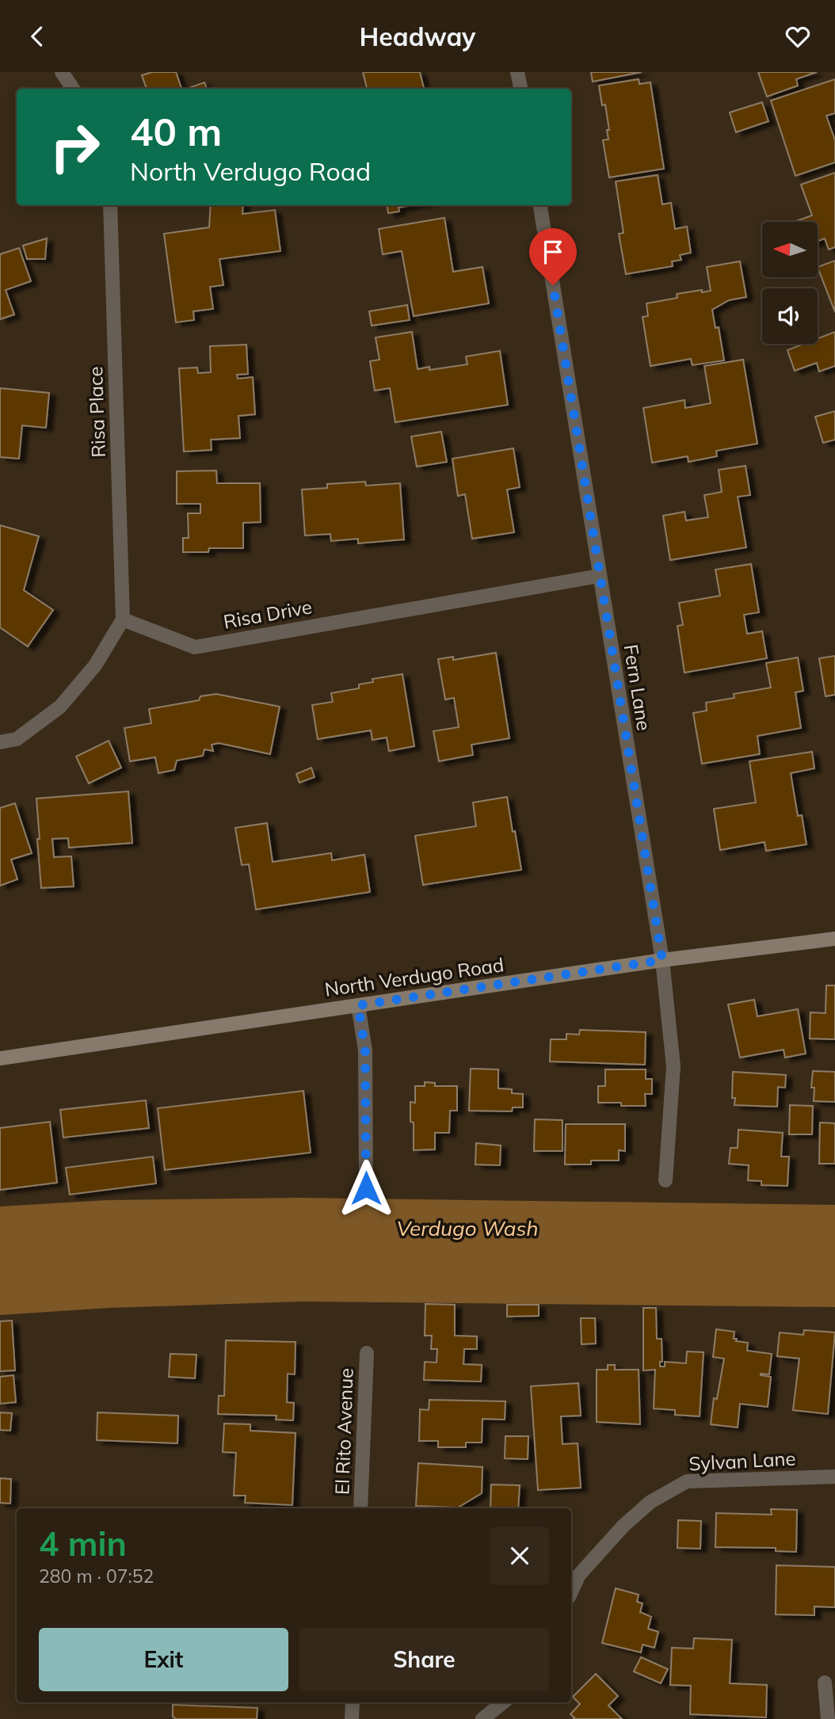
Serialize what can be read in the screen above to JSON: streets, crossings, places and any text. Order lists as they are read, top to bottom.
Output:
{
  "streets": {
    "main road": ["North Verdugo Road"],
    "street": [
      "Risa Place",
      "Risa Drive",
      "Fern Lane",
      "El Rito Avenue",
      "Sylvan Lane"
    ]
  },
  "crossings": [
    ["Risa Place", "Risa Drive"],
    ["Risa Drive", "Fern Lane"],
    ["Fern Lane", "North Verdugo Road"]
  ],
  "water": ["Verdugo Wash"],
  "north": "left",
  "page": {
    "header": "Headway",
    "turn": ["40 m", "North Verdugo Road"],
    "heading": ["4 min", "280 m · 07:52"],
    "buttons": ["Exit", "Share"]
  }
}
